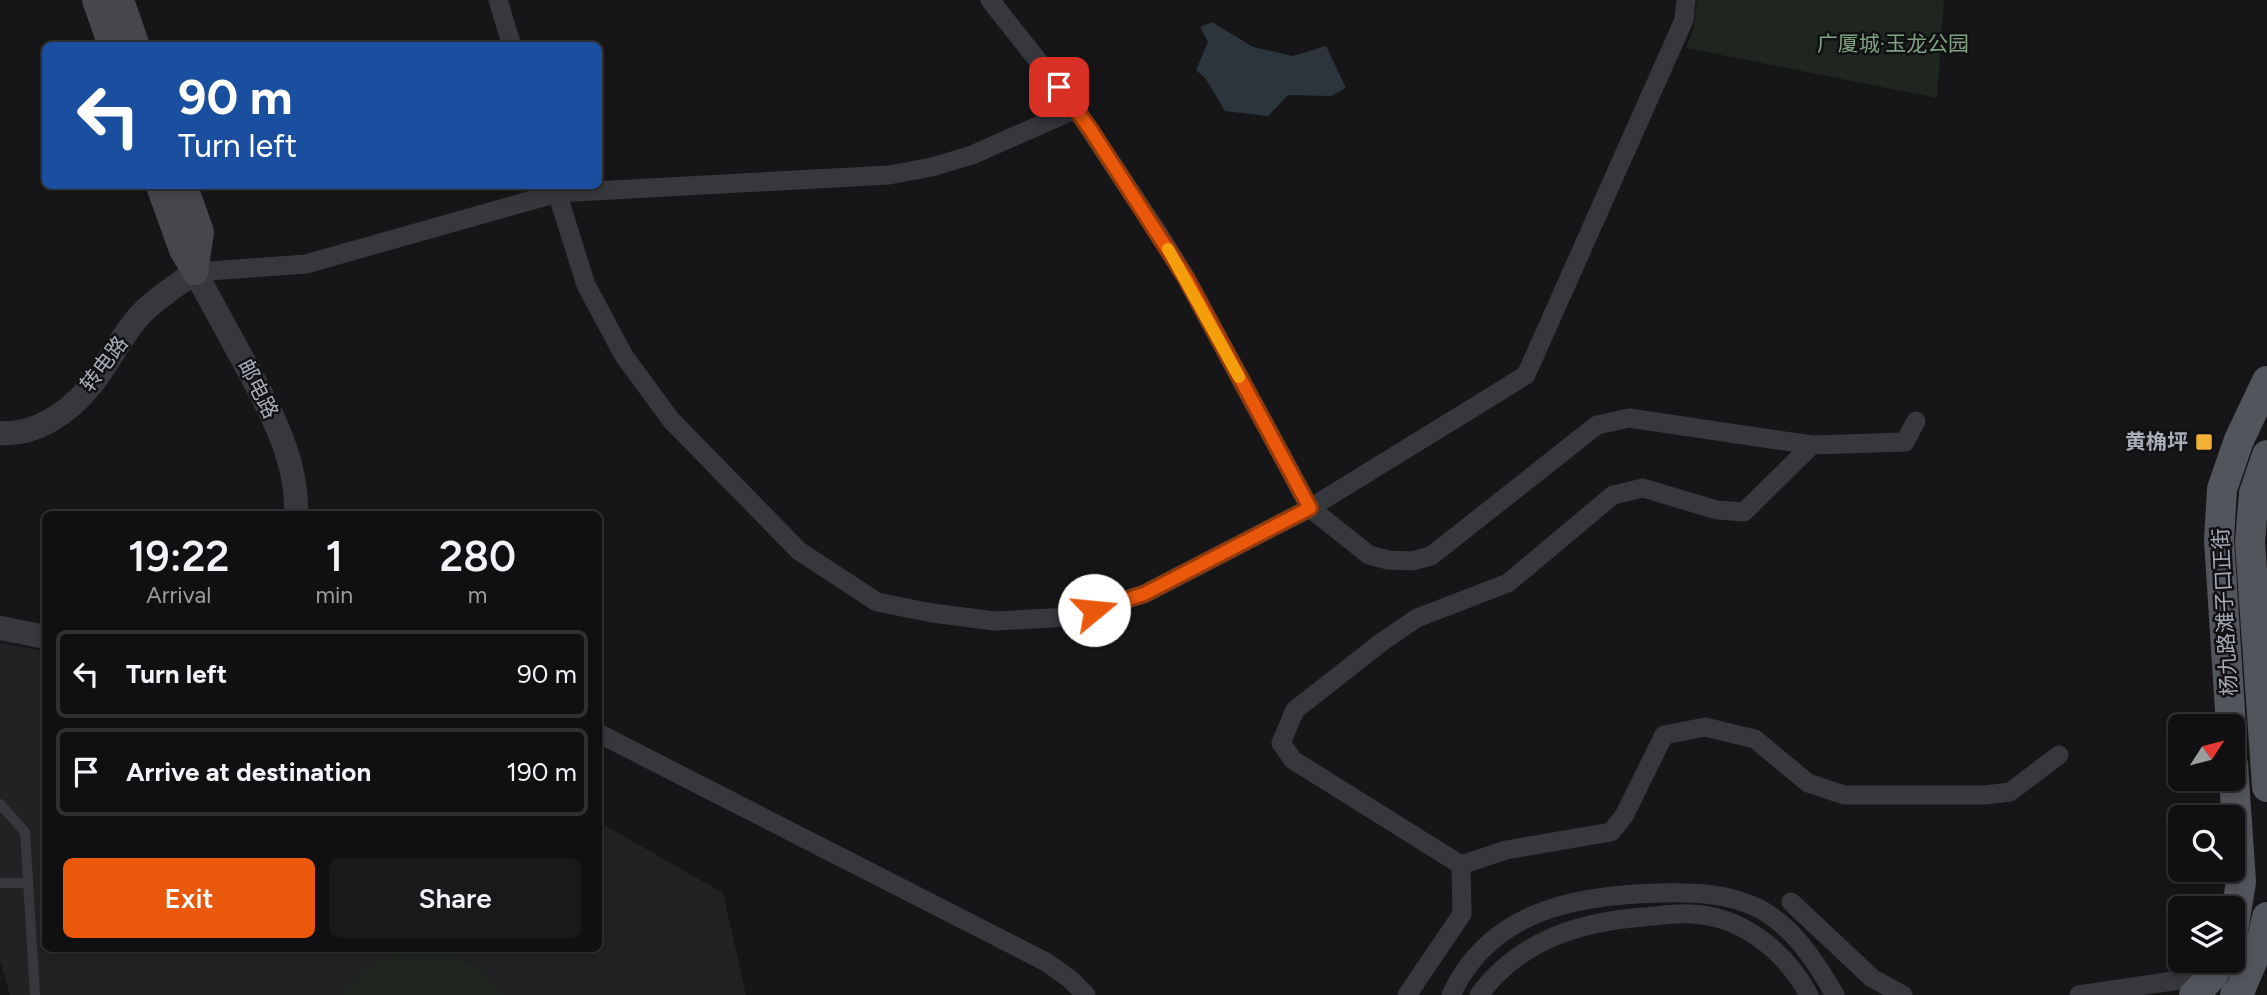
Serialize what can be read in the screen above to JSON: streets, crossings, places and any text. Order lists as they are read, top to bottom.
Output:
{
  "streets": {
    "main road": ["杨九路滩子口正街"],
    "street": ["转电路", "邮电路"]
  },
  "crossings": [
    ["转电路", "邮电路"]
  ],
  "parks": ["广厦城·玉龙公园"],
  "places": {
    "transit": ["黄桷坪"]
  },
  "north": "top right",
  "page": {
    "turn": ["90 m", "Turn left"],
    "eta": [
      "19:22",
      "Arrival",
      "1",
      "min",
      "280",
      "m"
    ],
    "list": [
      {
        "name": "Turn left",
        "value": "90 m"
      },
      {
        "name": "Arrive at destination",
        "value": "190 m"
      }
    ],
    "buttons": ["Exit", "Share"]
  }
}
